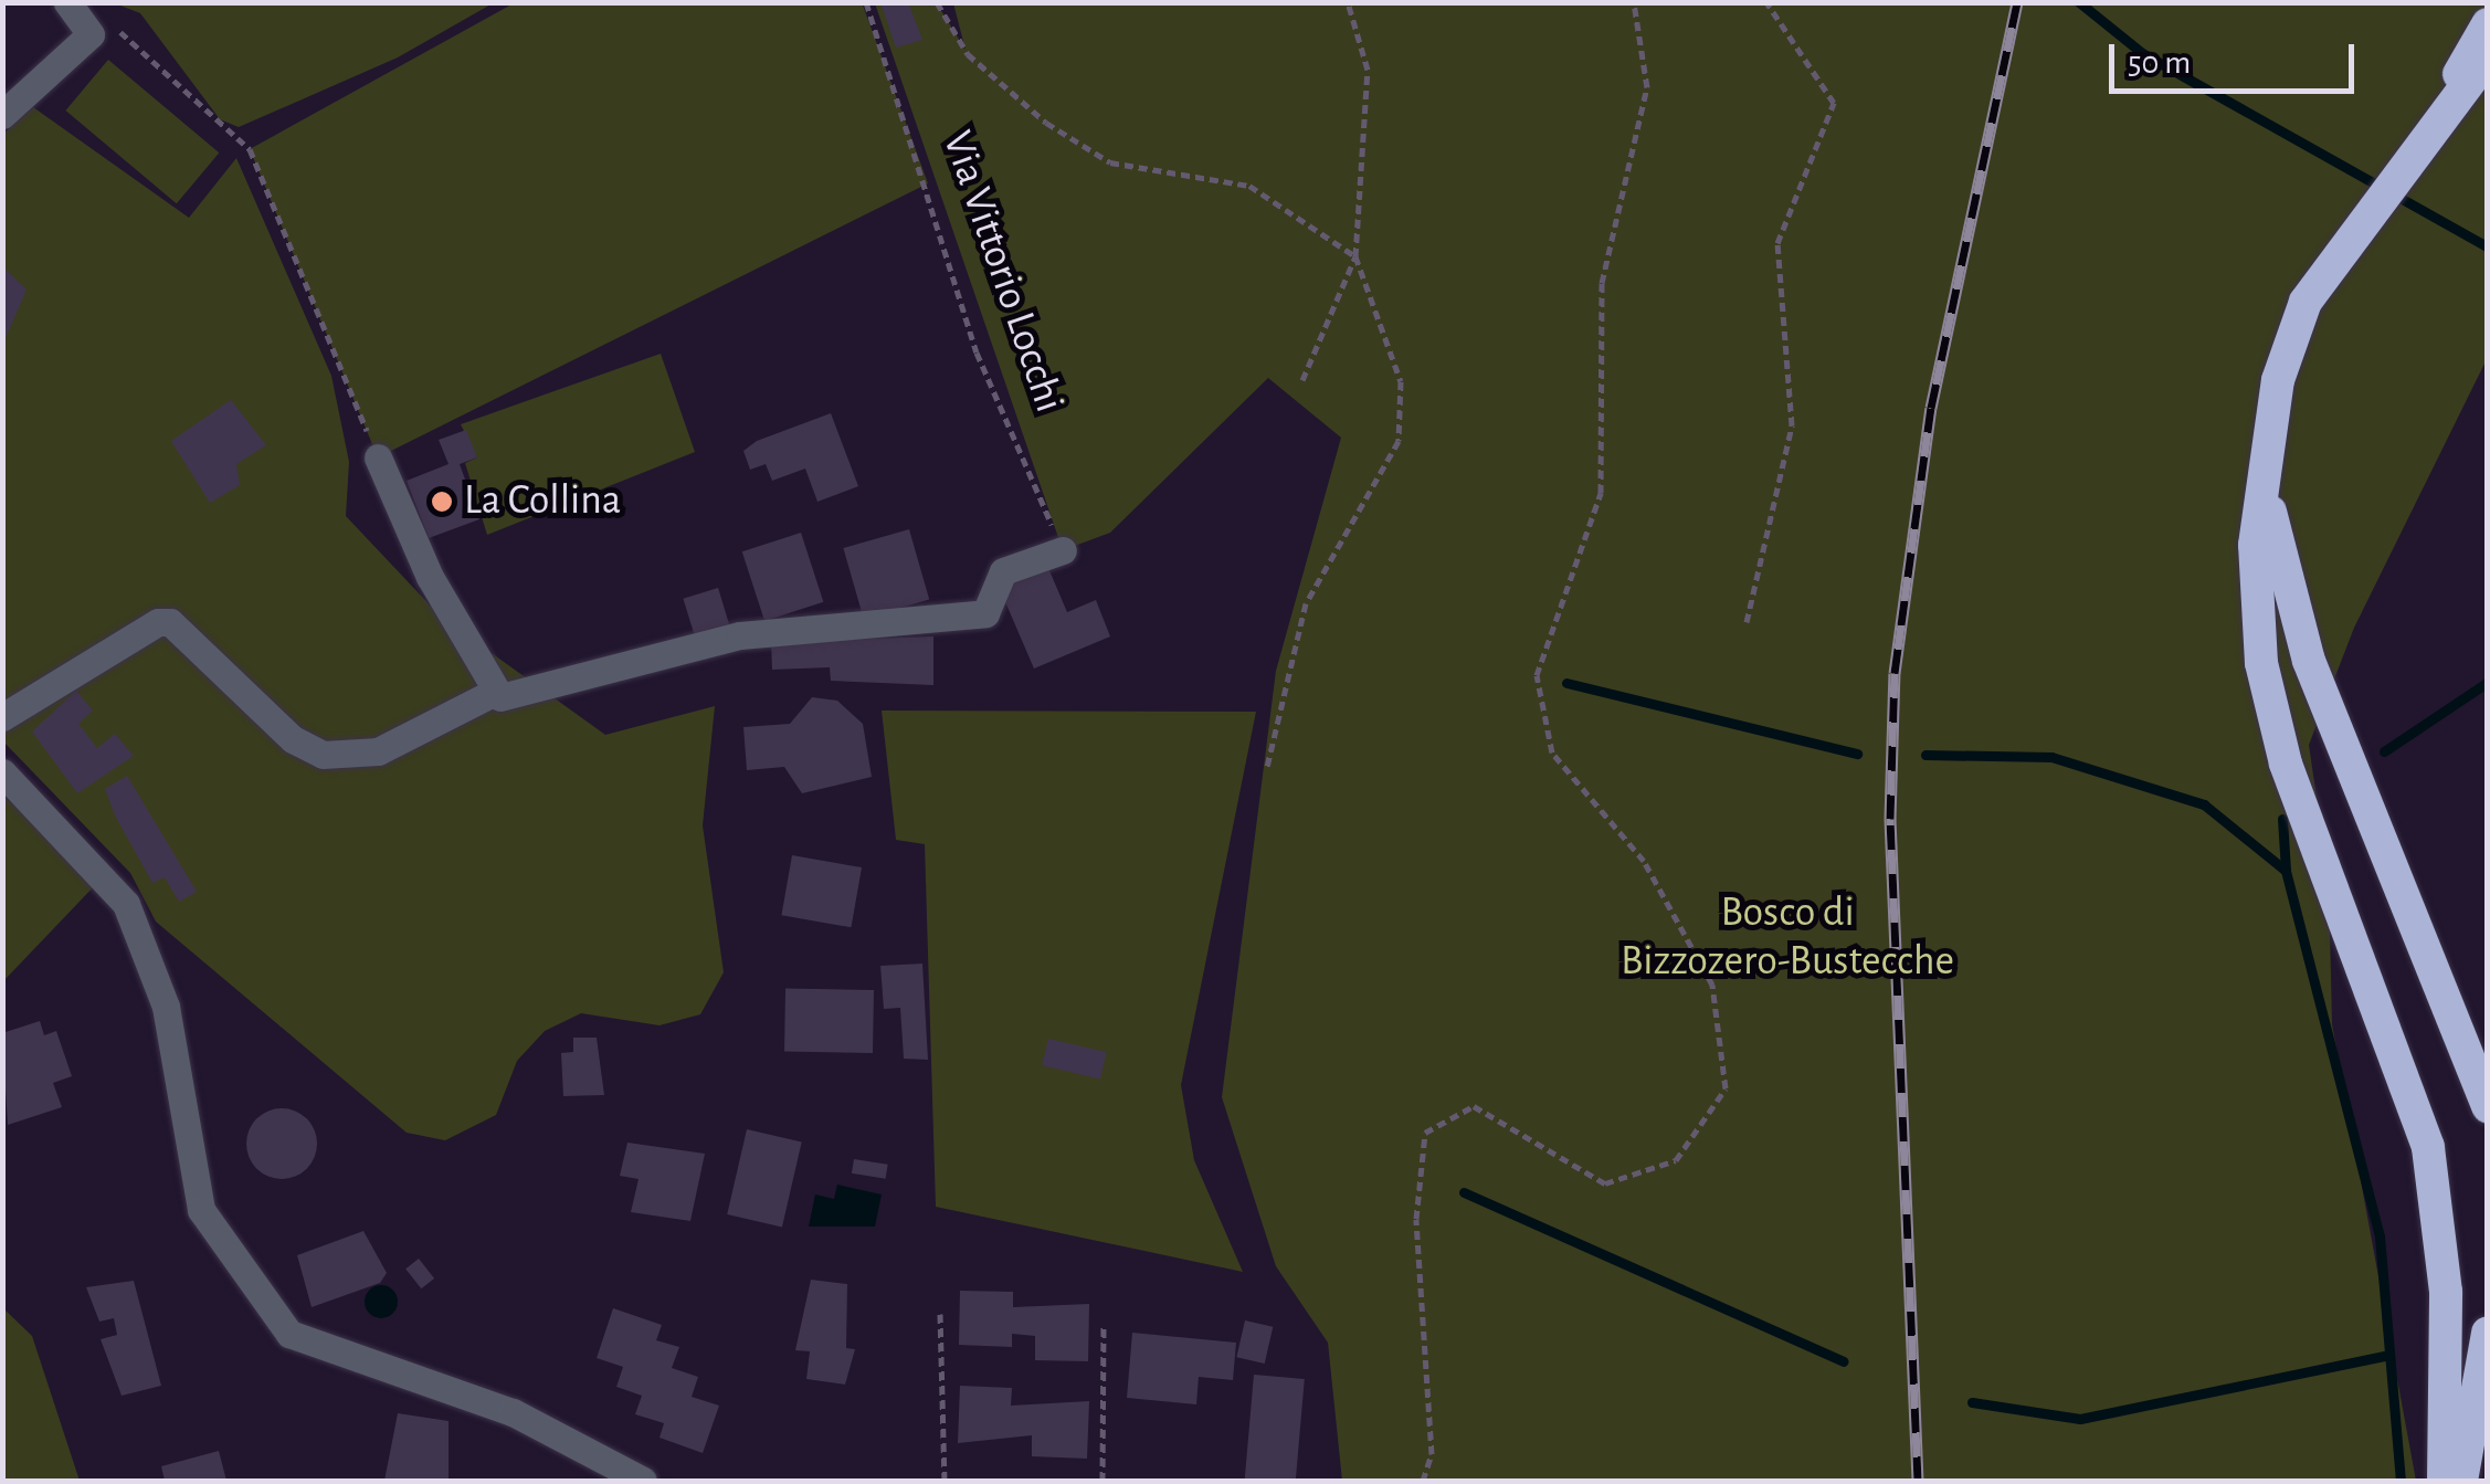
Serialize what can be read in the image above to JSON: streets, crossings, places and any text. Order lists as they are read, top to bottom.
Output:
{
  "streets": {
    "path": ["Via Vittorio Locchi"]
  },
  "parks": ["Bosco di Bizzozero-Bustecche"],
  "places": ["La Collina"],
  "scale_bar": "50 m"
}
